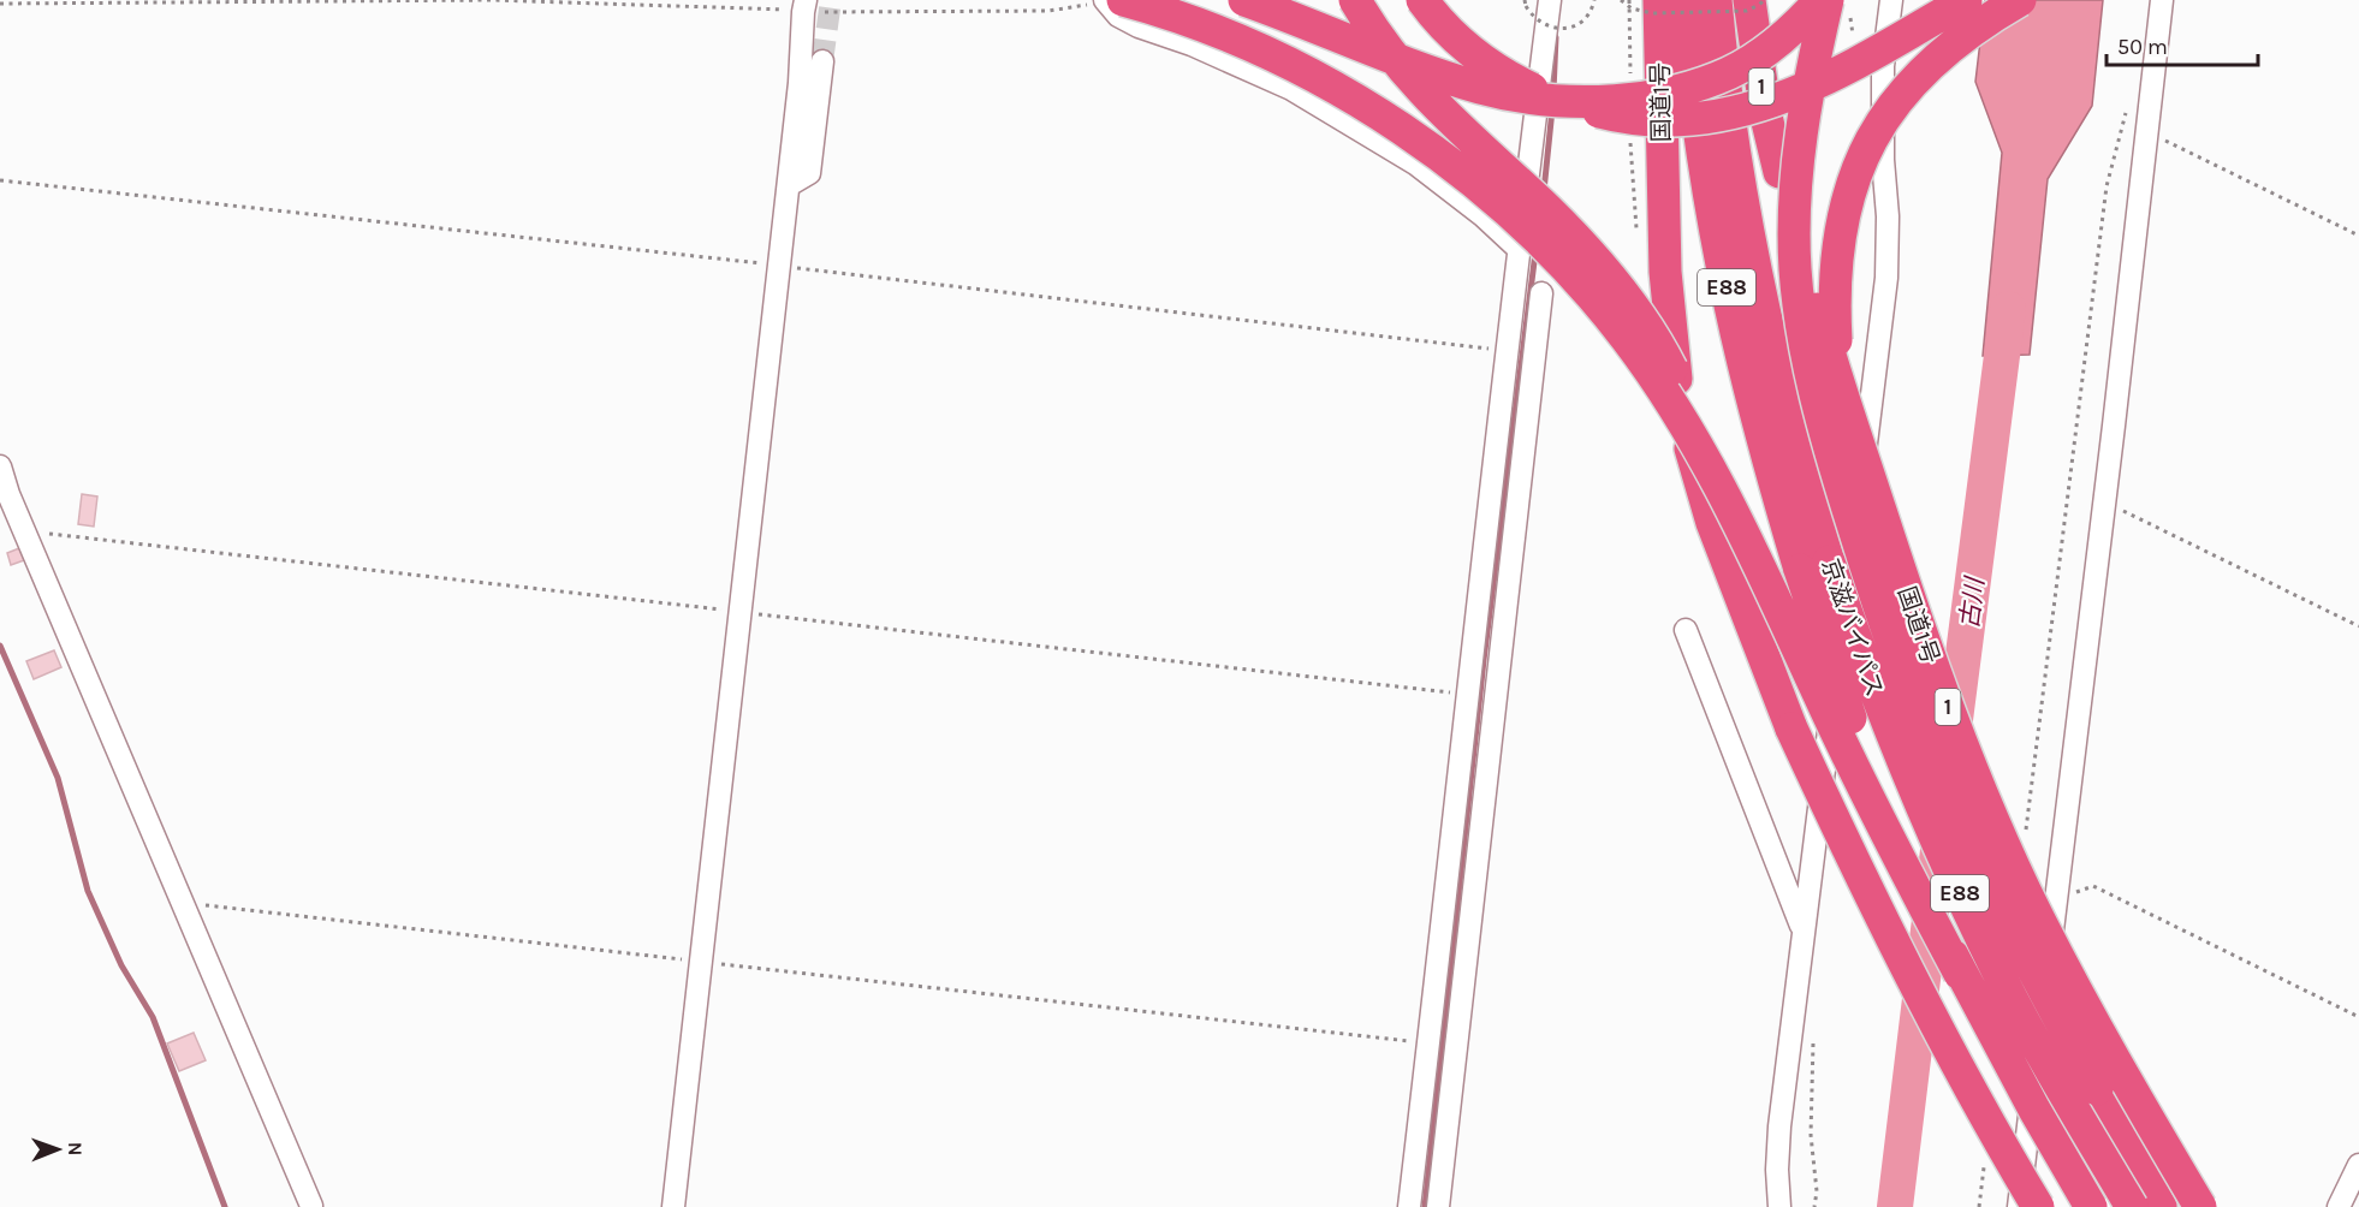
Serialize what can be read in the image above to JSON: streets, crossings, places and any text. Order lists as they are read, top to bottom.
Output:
{
  "streets": {
    "highway": [
      "1",
      "国道1号",
      "E88",
      "京滋バイパス"
    ]
  },
  "water": ["古川"],
  "scale_bar": "50 m",
  "north": "right"
}
